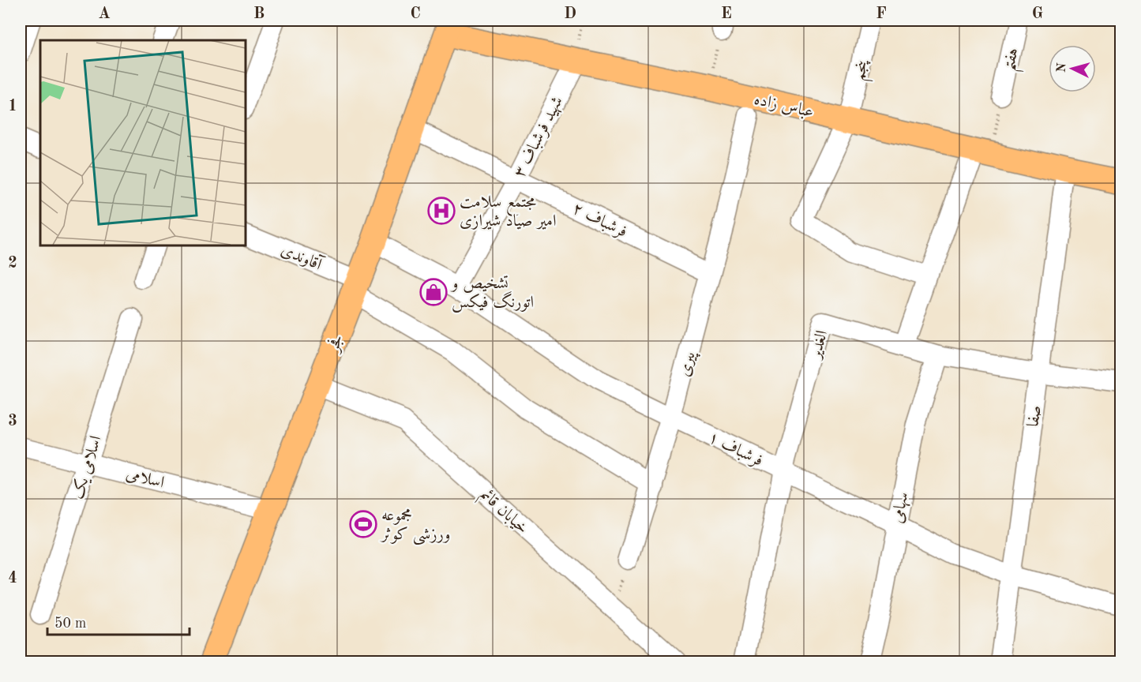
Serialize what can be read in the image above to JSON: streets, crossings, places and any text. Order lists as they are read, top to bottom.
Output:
{
  "streets": {
    "main road": ["عباس زاده", "فجر"],
    "street": [
      "هفتم",
      "پنجم",
      "شهید فرشباف ۳",
      "فرشباف ۲",
      "آقاوندی",
      "الغدیر",
      "پیری",
      "صفا",
      "فرشباف ۱",
      "اسلامی یک",
      "اسلامی",
      "سهامی",
      "خیابان قائم"
    ]
  },
  "crossings": [
    ["پنجم", "عباس زاده"],
    ["عباس زاده", "شهید فرشباف ۳"],
    ["عباس زاده", "فجر"],
    ["عباس زاده", "صفا"],
    ["شهید فرشباف ۳", "فرشباف ۲"],
    ["شهید فرشباف ۳", "فرشباف ۱"],
    ["فرشباف ۲", "فجر"],
    ["فرشباف ۲", "پیری"],
    ["آقاوندی", "فجر"],
    ["آقاوندی", "پیری"],
    ["فجر", "فرشباف ۱"],
    ["فجر", "اسلامی"],
    ["فجر", "خیابان قائم"],
    ["الغدیر", "صفا"],
    ["الغدیر", "فرشباف ۱"],
    ["الغدیر", "سهامی"],
    ["پیری", "فرشباف ۱"],
    ["صفا", "فرشباف ۱"],
    ["فرشباف ۱", "سهامی"],
    ["اسلامی یک", "اسلامی"]
  ],
  "places": {
    "hospital": ["مجتمع سلامت امیر صیاد شیرازی"],
    "shop": ["تشخیص و اتورنگ فیکس"],
    "sports": ["مجموعه ورزشی کوثر"]
  },
  "scale_bar": "50 m",
  "north": "left",
  "grid": {
    "columns": [
      "A",
      "B",
      "C",
      "D",
      "E",
      "F",
      "G"
    ],
    "rows": [
      "1",
      "2",
      "3",
      "4"
    ]
  }
}
